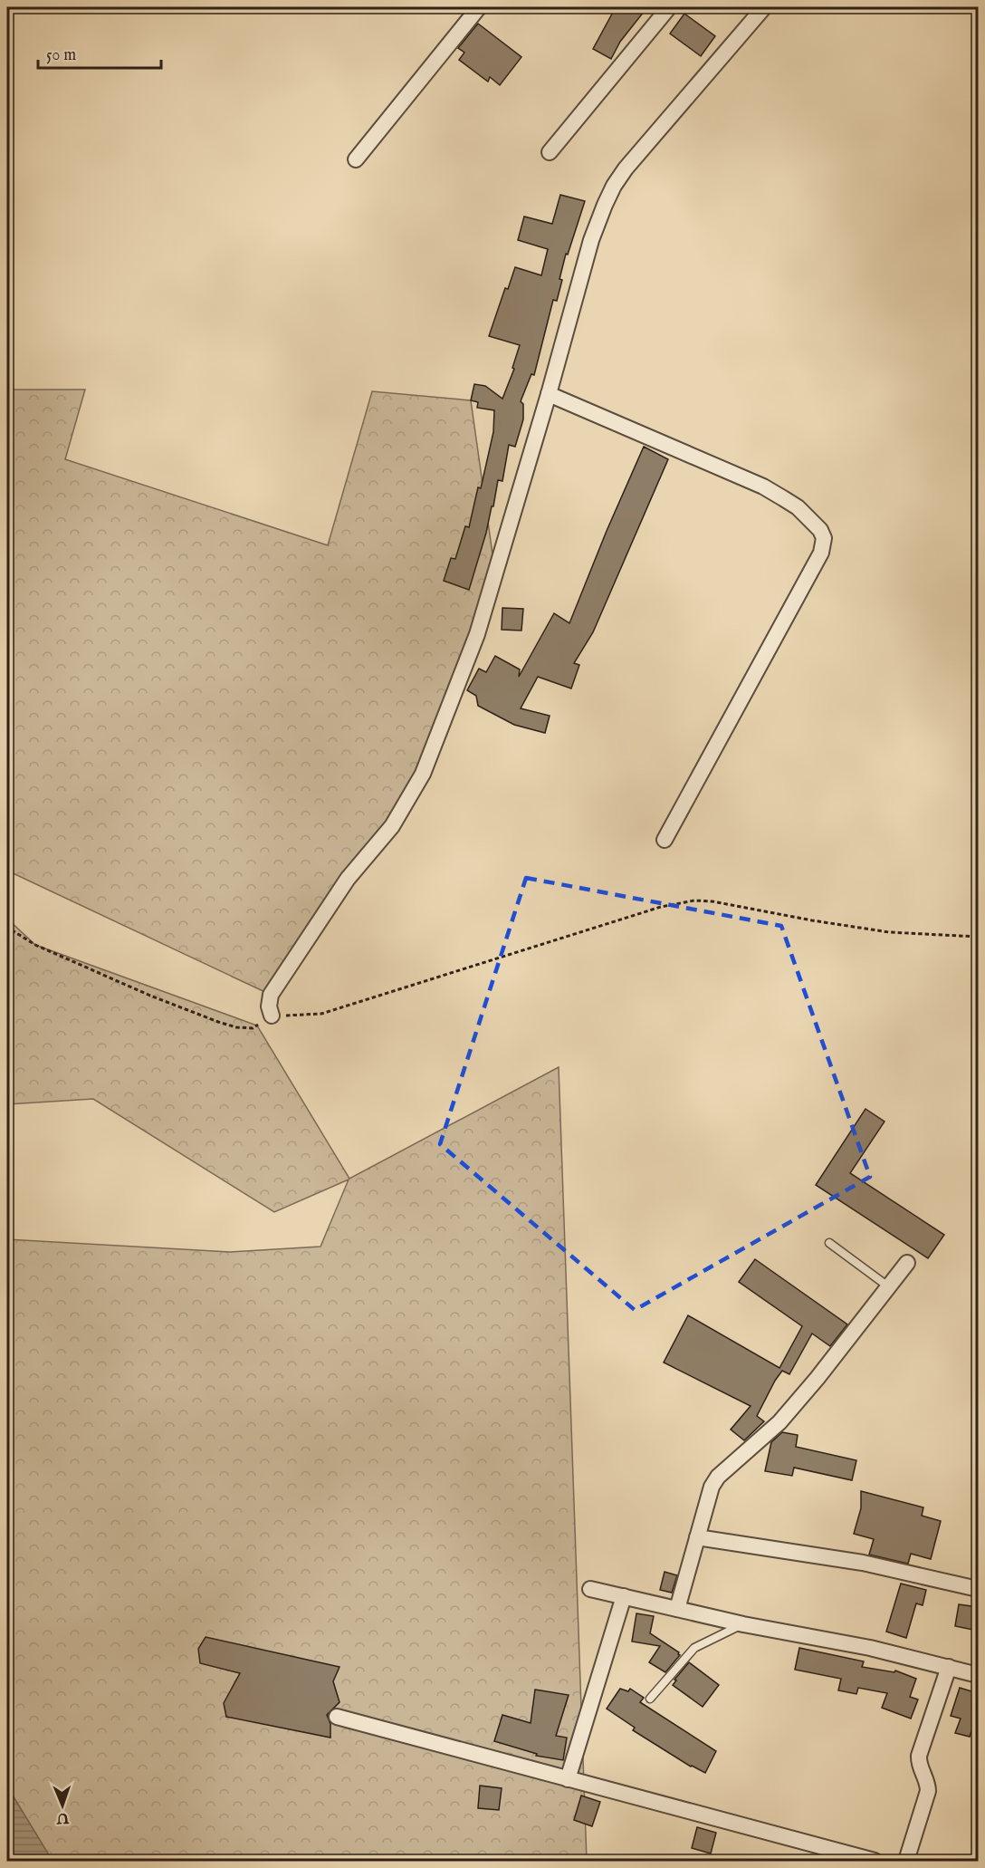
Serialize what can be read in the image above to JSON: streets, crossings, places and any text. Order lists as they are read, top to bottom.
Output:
{
  "scale_bar": "50 m",
  "north": "bottom"
}
